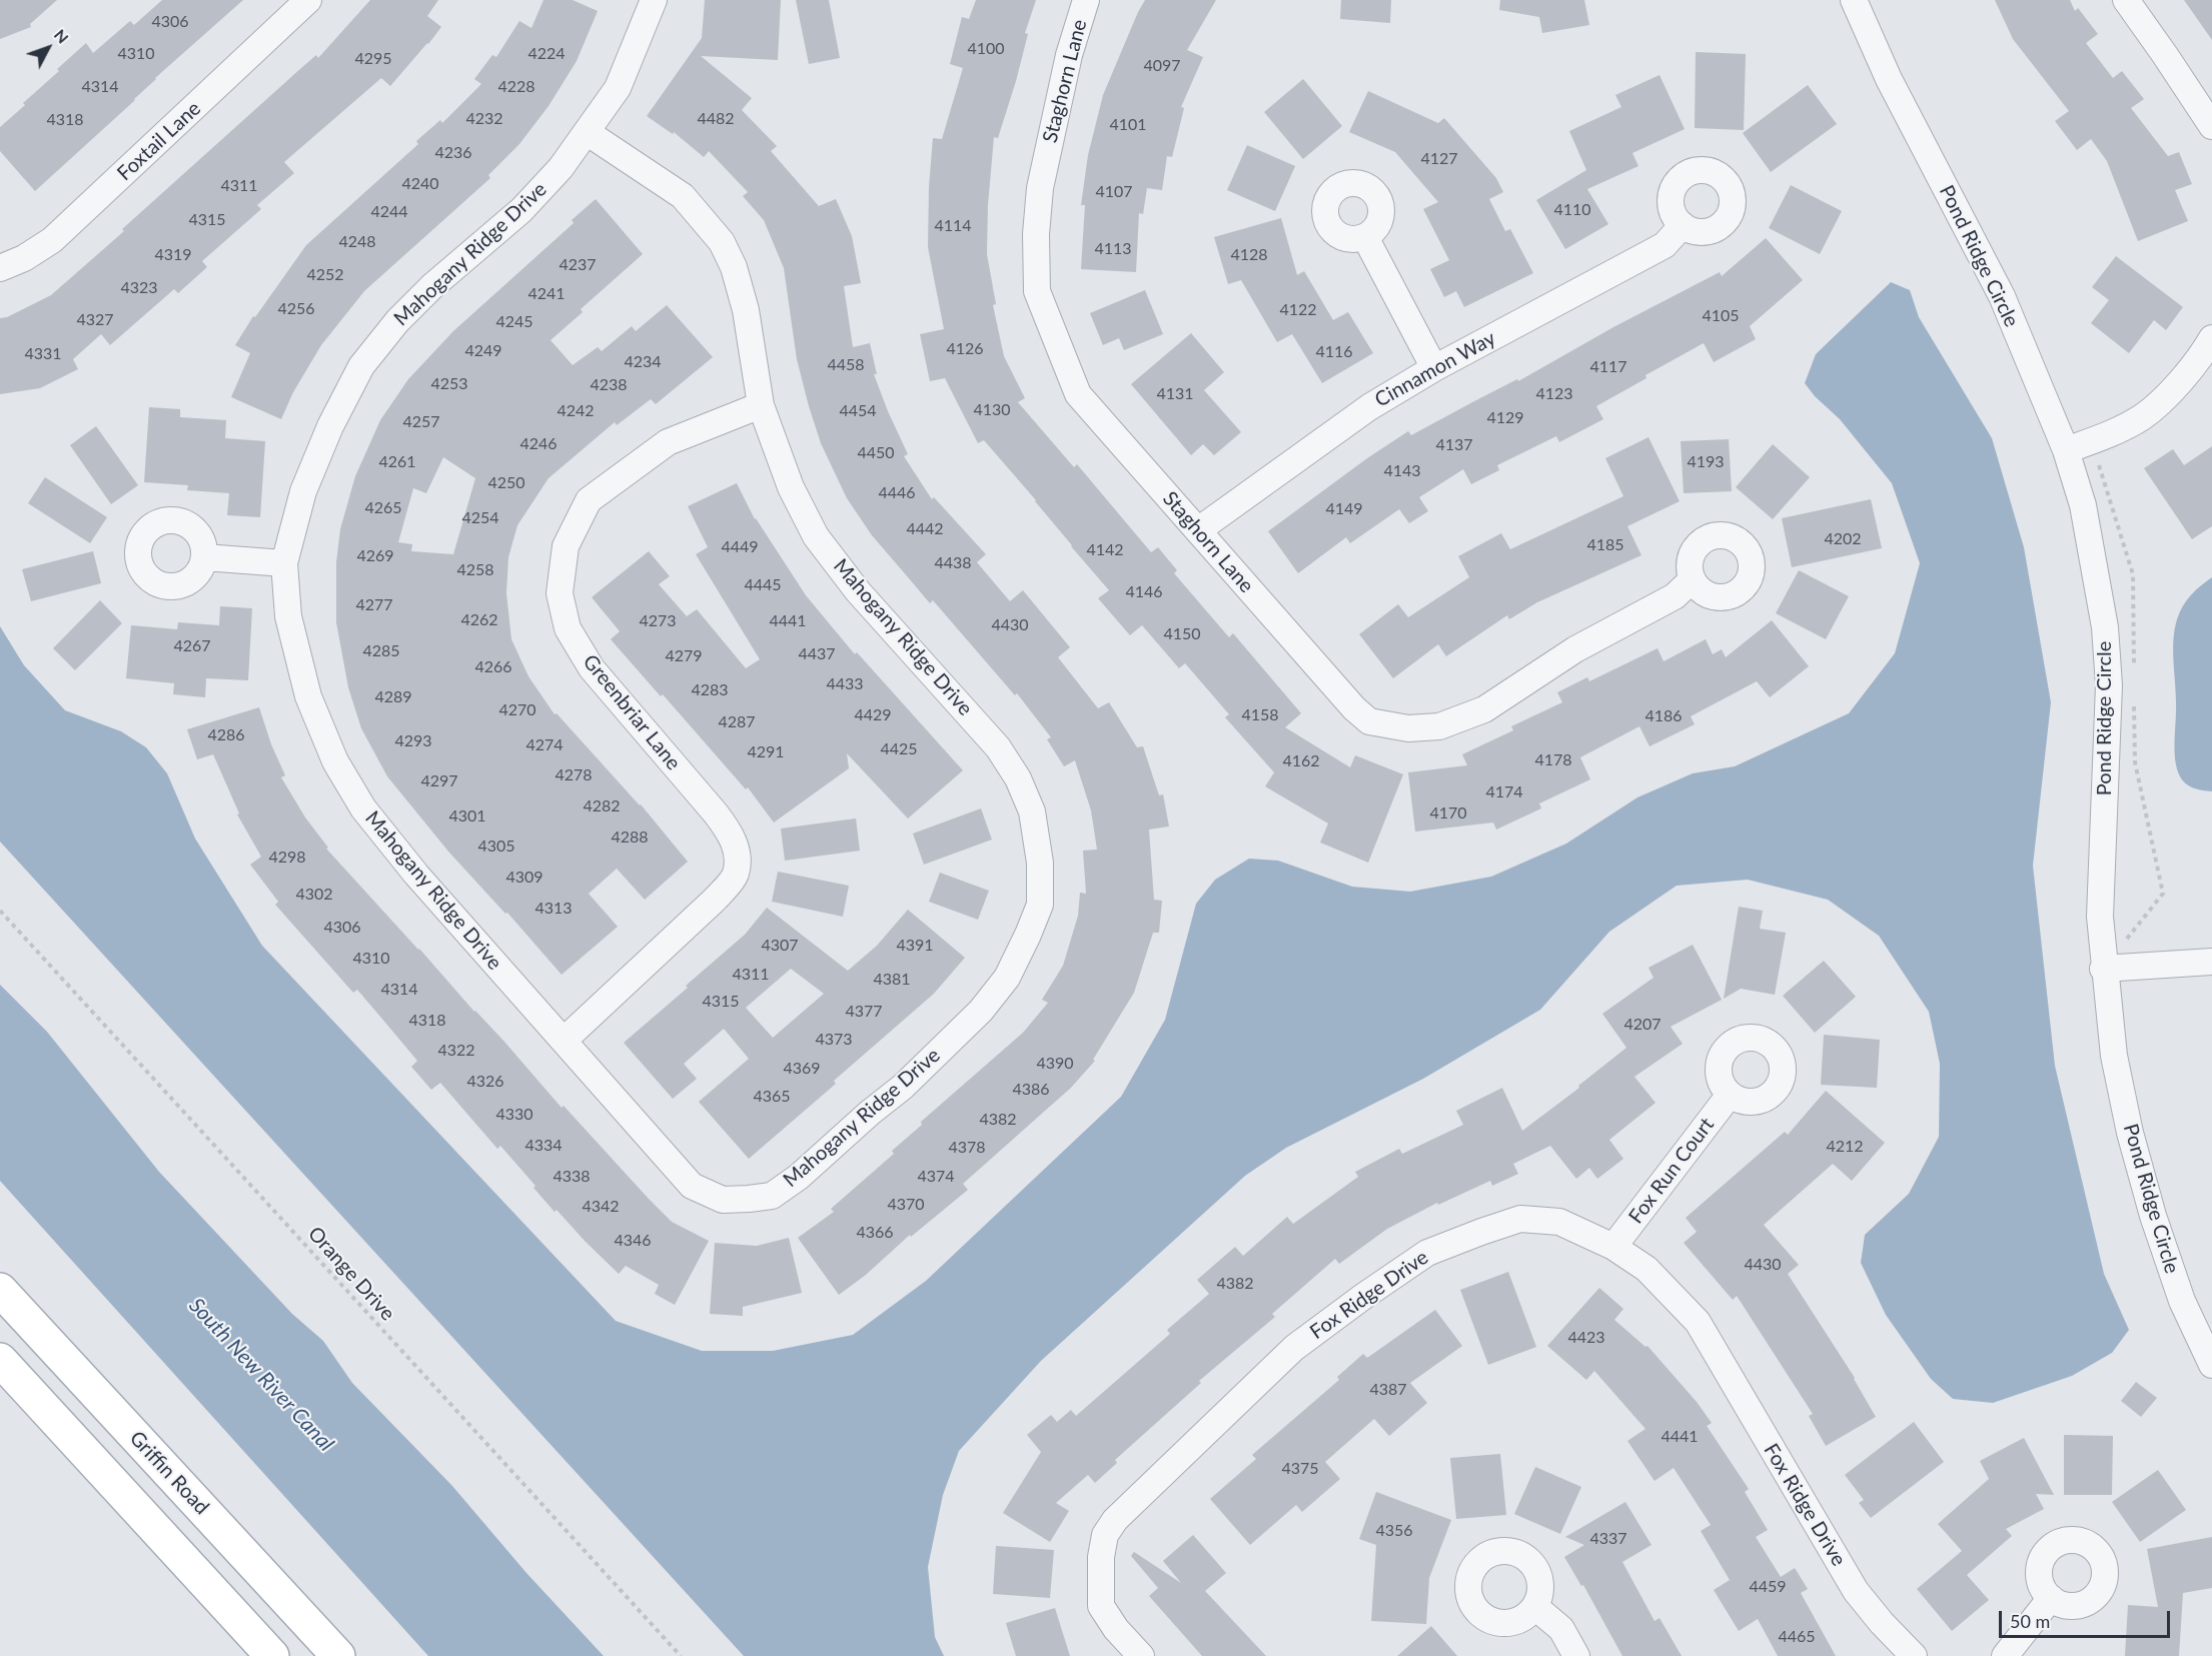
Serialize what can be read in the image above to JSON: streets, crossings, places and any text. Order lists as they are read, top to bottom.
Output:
{
  "streets": {
    "main road": ["Griffin Road"],
    "street": [
      "Staghorn Lane",
      "Foxtail Lane",
      "Mahogany Ridge Drive",
      "Pond Ridge Circle",
      "Cinnamon Way",
      "Greenbriar Lane",
      "Fox Run Court",
      "Fox Ridge Drive"
    ],
    "path": ["Orange Drive"]
  },
  "crossings": [
    ["Staghorn Lane", "Cinnamon Way"],
    ["Mahogany Ridge Drive", "Greenbriar Lane"],
    ["Fox Run Court", "Fox Ridge Drive"]
  ],
  "water": ["South New River Canal"],
  "house_numbers": [
    "4306",
    "4100",
    "4310",
    "4224",
    "4295",
    "4097",
    "4314",
    "4228",
    "4232",
    "4482",
    "4318",
    "4101",
    "4236",
    "4127",
    "4240",
    "4311",
    "4107",
    "4110",
    "4244",
    "4315",
    "4114",
    "4248",
    "4113",
    "4319",
    "4128",
    "4237",
    "4252",
    "4323",
    "4241",
    "4256",
    "4122",
    "4105",
    "4327",
    "4245",
    "4126",
    "4249",
    "4116",
    "4331",
    "4234",
    "4458",
    "4117",
    "4253",
    "4238",
    "4131",
    "4123",
    "4130",
    "4242",
    "4454",
    "4129",
    "4257",
    "4246",
    "4137",
    "4450",
    "4261",
    "4193",
    "4143",
    "4250",
    "4446",
    "4265",
    "4149",
    "4254",
    "4442",
    "4202",
    "4185",
    "4449",
    "4142",
    "4269",
    "4438",
    "4258",
    "4445",
    "4146",
    "4277",
    "4262",
    "4273",
    "4441",
    "4430",
    "4150",
    "4267",
    "4285",
    "4437",
    "4279",
    "4266",
    "4433",
    "4283",
    "4289",
    "4270",
    "4429",
    "4158",
    "4186",
    "4287",
    "4286",
    "4293",
    "4274",
    "4425",
    "4291",
    "4178",
    "4162",
    "4278",
    "4297",
    "4174",
    "4282",
    "4170",
    "4301",
    "4288",
    "4305",
    "4298",
    "4309",
    "4302",
    "4313",
    "4306",
    "4307",
    "4391",
    "4310",
    "4311",
    "4381",
    "4314",
    "4315",
    "4377",
    "4318",
    "4207",
    "4373",
    "4322",
    "4390",
    "4369",
    "4326",
    "4386",
    "4365",
    "4330",
    "4382",
    "4334",
    "4212",
    "4378",
    "4338",
    "4374",
    "4370",
    "4342",
    "4366",
    "4346",
    "4430",
    "4382",
    "4423",
    "4387",
    "4441",
    "4375",
    "4356",
    "4337",
    "4459",
    "4465"
  ],
  "scale_bar": "50 m",
  "north": "top right"
}
